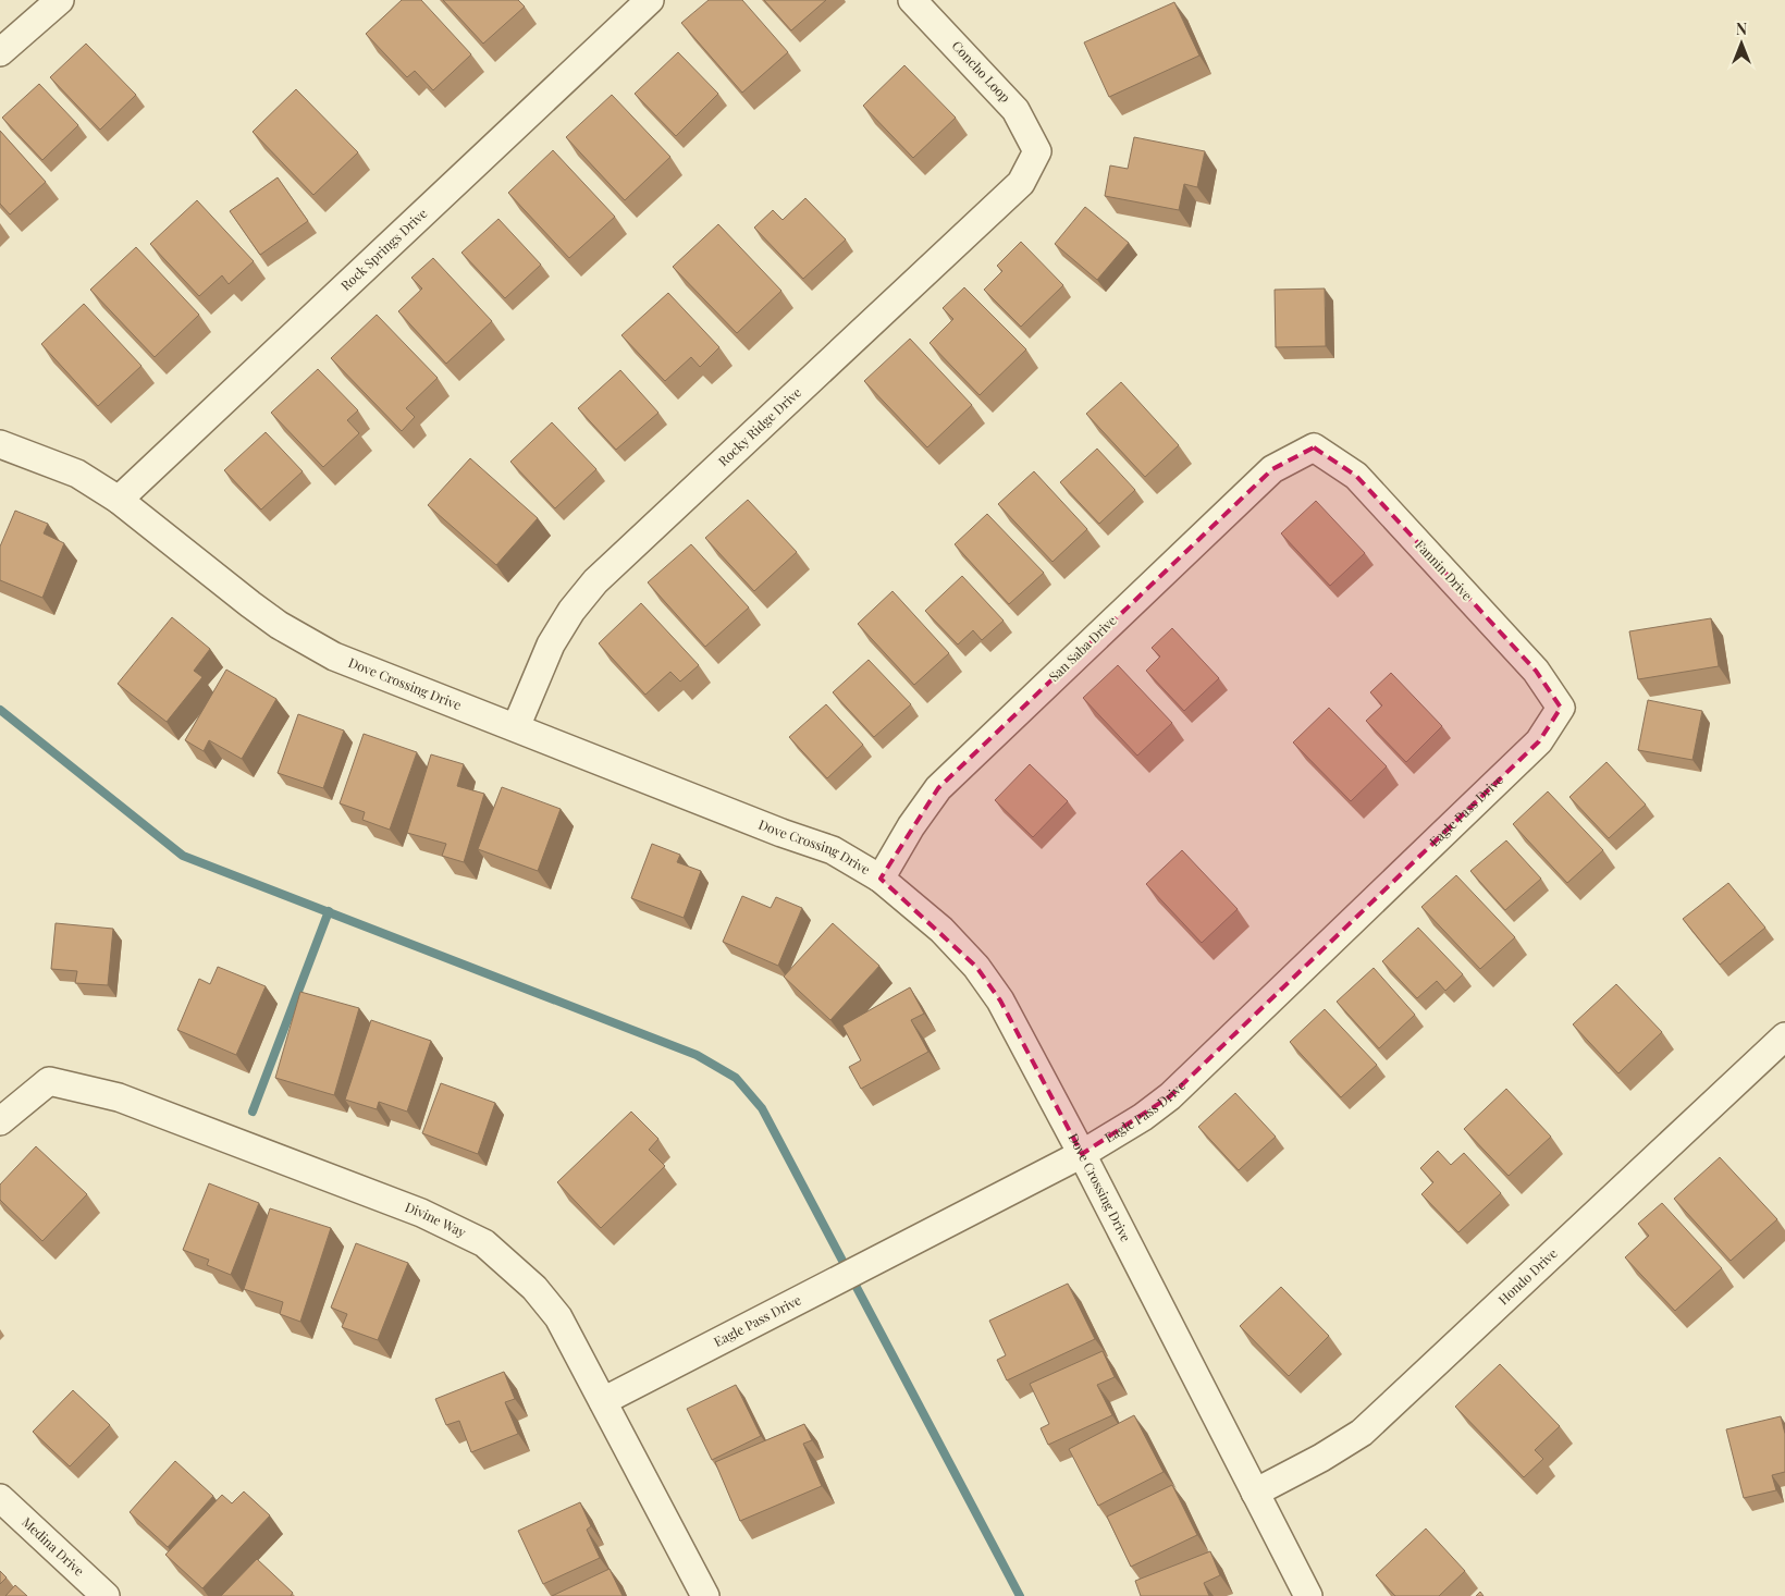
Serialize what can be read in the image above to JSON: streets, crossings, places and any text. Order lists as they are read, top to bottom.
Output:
{
  "streets": {
    "street": [
      "Concho Loop",
      "Rock Springs Drive",
      "Rocky Ridge Drive",
      "Fannin Drive",
      "San Saba Drive",
      "Dove Crossing Drive",
      "Eagle Pass Drive",
      "Divine Way",
      "Hondo Drive",
      "Medina Drive"
    ]
  },
  "crossings": [
    ["Concho Loop", "Rocky Ridge Drive"],
    ["Rock Springs Drive", "Dove Crossing Drive"],
    ["Rocky Ridge Drive", "Dove Crossing Drive"],
    ["Fannin Drive", "San Saba Drive"],
    ["Fannin Drive", "Eagle Pass Drive"],
    ["San Saba Drive", "Dove Crossing Drive"],
    ["Dove Crossing Drive", "Eagle Pass Drive"],
    ["Dove Crossing Drive", "Hondo Drive"],
    ["Eagle Pass Drive", "Divine Way"]
  ],
  "north": "top"
}
